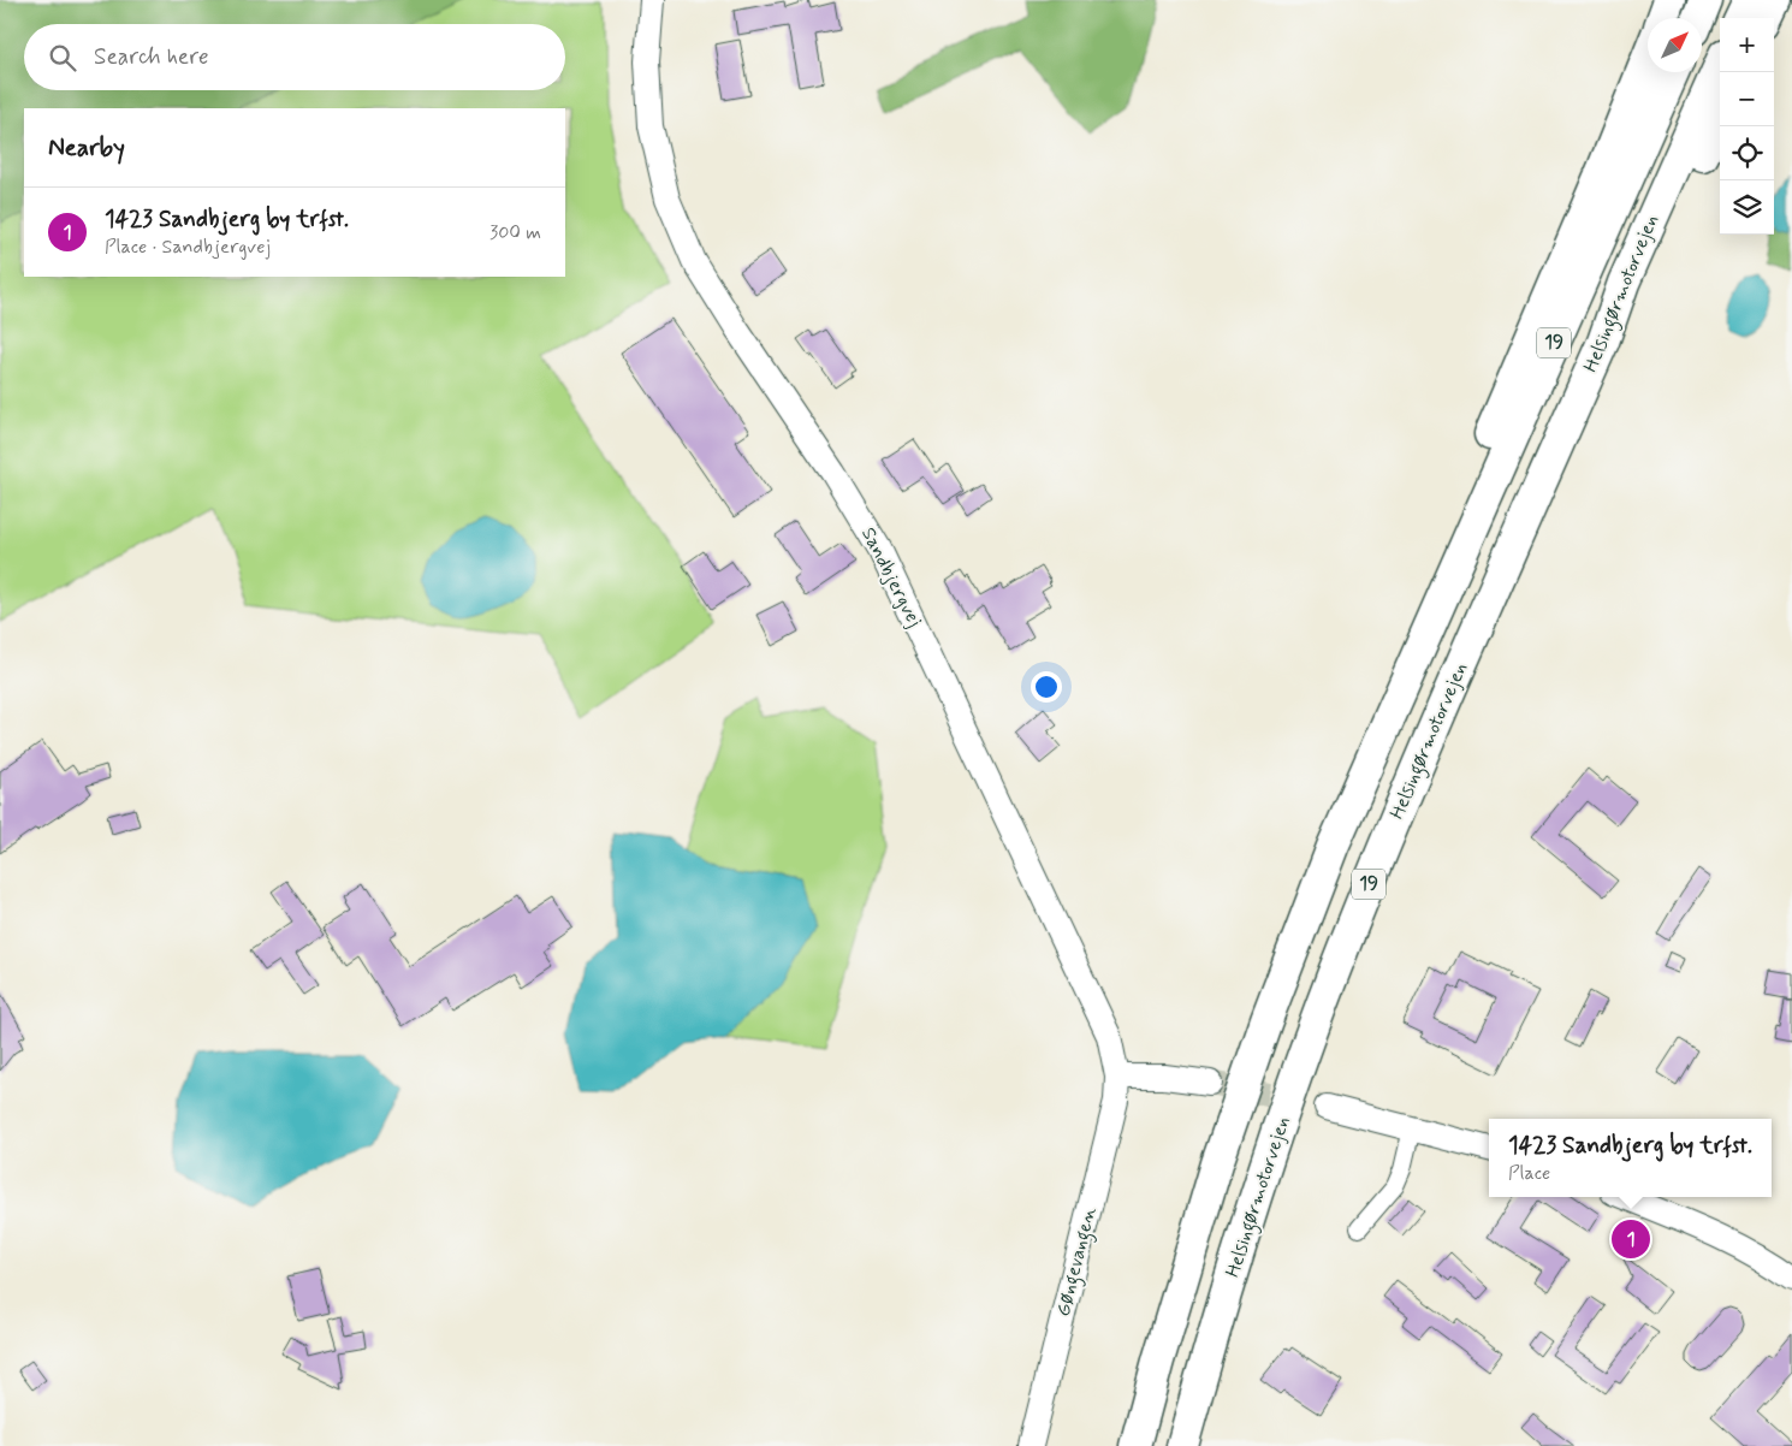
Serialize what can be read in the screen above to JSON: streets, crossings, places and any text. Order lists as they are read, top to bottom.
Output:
{
  "streets": {
    "highway": ["Helsingørmotorvejen", "19"],
    "street": ["Sandbjergvej", "Gøngevangen"]
  },
  "crossings": [
    ["Sandbjergvej", "Gøngevangen"]
  ],
  "north": "top right",
  "page": {
    "map_buttons": ["+", "−"],
    "search": "Search here",
    "heading": "Nearby",
    "list": [
      {
        "mark": "1",
        "name": "1423 Sandbjerg by trfst.",
        "note": "Place · Sandbjergvej",
        "value": "300 m"
      }
    ],
    "popup": ["1423 Sandbjerg by trfst.", "Place"],
    "pins": "1"
  }
}
